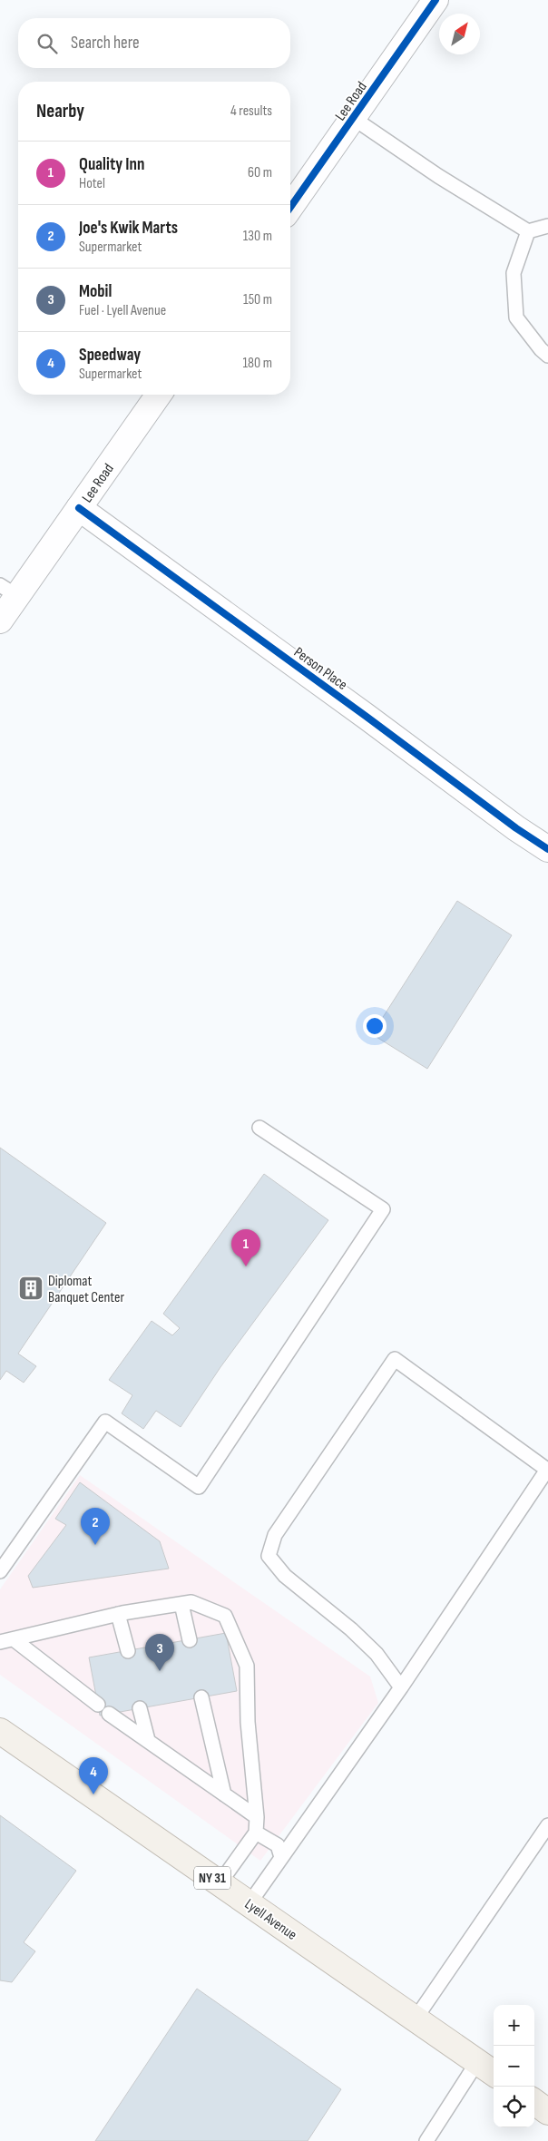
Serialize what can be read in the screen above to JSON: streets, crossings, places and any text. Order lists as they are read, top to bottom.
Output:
{
  "streets": {
    "main road": ["NY 31", "Lyell Avenue"],
    "street": ["Lee Road", "Person Place"]
  },
  "crossings": [
    ["Lee Road", "Person Place"]
  ],
  "places": {
    "building": ["Diplomat Banquet Center"]
  },
  "north": "top right",
  "page": {
    "search": "Search here",
    "heading": ["Nearby", "4 results"],
    "list": [
      {
        "mark": "1",
        "name": "Quality Inn",
        "note": "Hotel",
        "value": "60 m"
      },
      {
        "mark": "2",
        "name": "Joe's Kwik Marts",
        "note": "Supermarket",
        "value": "130 m"
      },
      {
        "mark": "3",
        "name": "Mobil",
        "note": "Fuel · Lyell Avenue",
        "value": "150 m"
      },
      {
        "mark": "4",
        "name": "Speedway",
        "note": "Supermarket",
        "value": "180 m"
      }
    ],
    "pins": [
      "1",
      "2",
      "3",
      "4"
    ],
    "map_buttons": ["+", "−"]
  }
}
